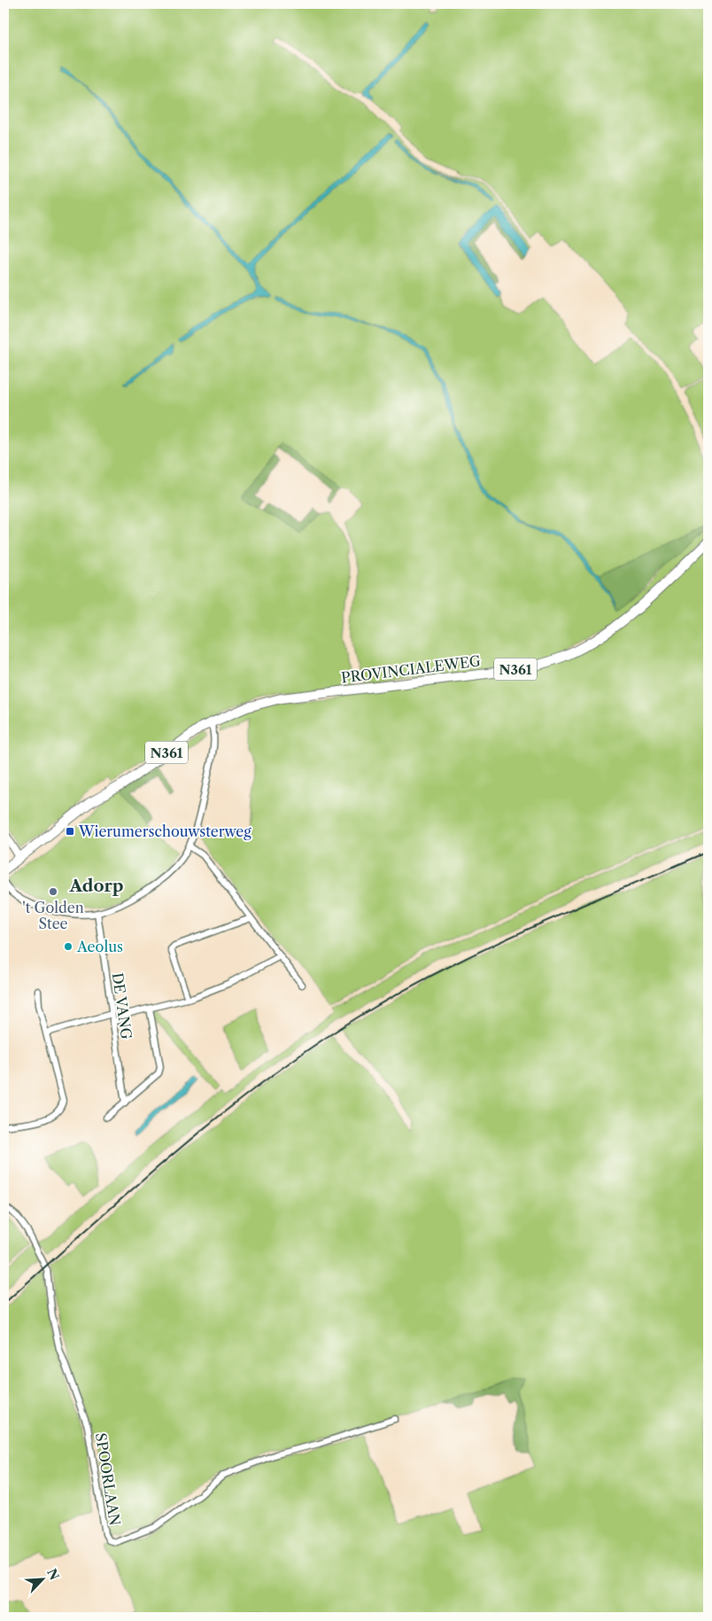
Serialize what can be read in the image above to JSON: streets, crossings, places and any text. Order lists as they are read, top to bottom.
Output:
{
  "streets": {
    "main road": ["PROVINCIALEWEG", "N361"],
    "street": ["DE VANG", "SPOORLAAN"]
  },
  "districts": ["Adorp"],
  "places": {
    "transit": ["Wierumerschouwsterweg"],
    "other": ["'t Golden Stee", "Aeolus"]
  },
  "north": "top right"
}
